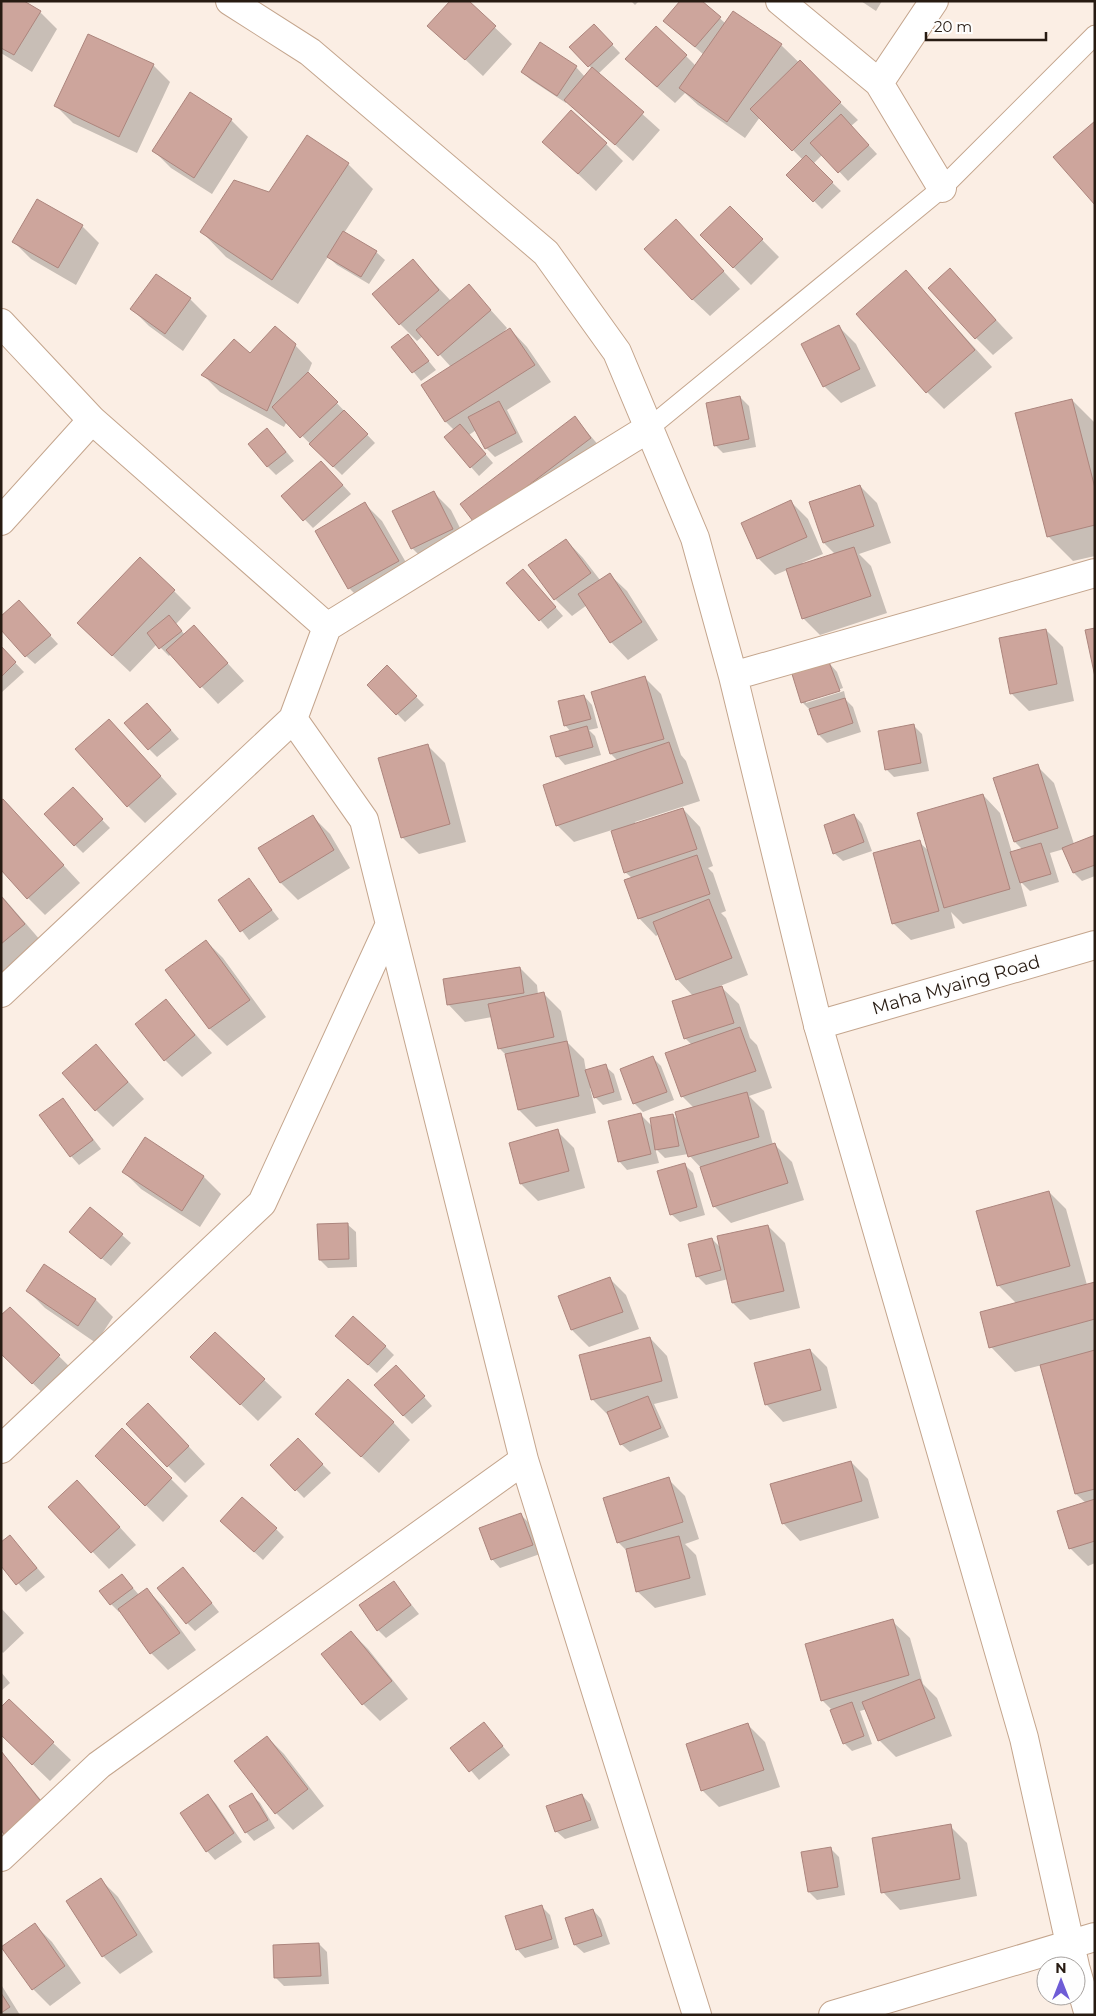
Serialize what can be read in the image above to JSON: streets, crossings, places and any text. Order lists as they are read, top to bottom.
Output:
{
  "streets": {
    "street": ["Maha Myaing Road"]
  },
  "scale_bar": "20 m",
  "north": "top"
}
